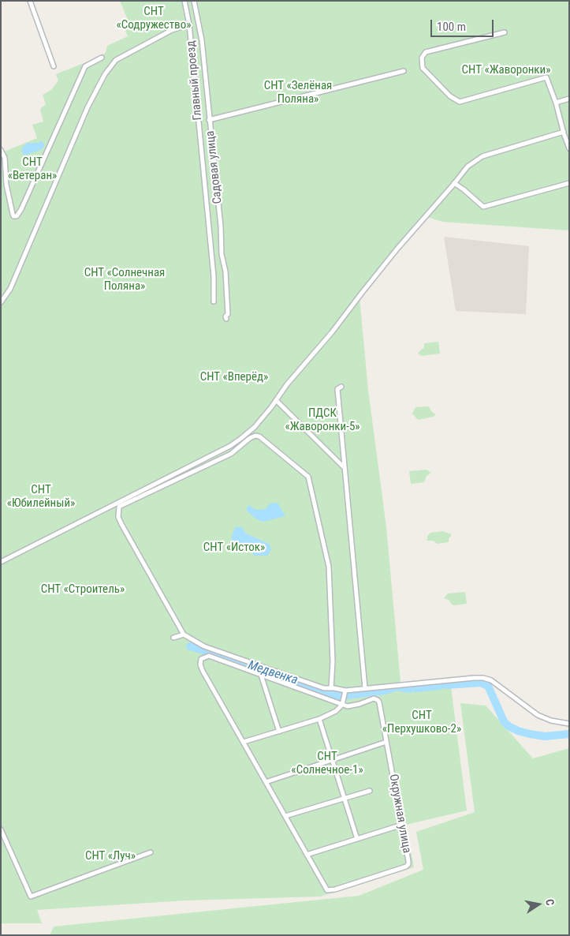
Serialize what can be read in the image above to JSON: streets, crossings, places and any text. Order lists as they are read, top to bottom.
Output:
{
  "streets": {
    "street": ["Главный проезд", "Садовая улица", "Окружная улица"]
  },
  "water": ["Медвенка"],
  "parks": [
    "СНТ «Содружество»",
    "СНТ «Жаворонки»",
    "СНТ «Зелёная Поляна»",
    "СНТ «Ветеран»",
    "СНТ «Солнечная Поляна»",
    "СНТ «Вперёд»",
    "ПДСК «Жаворонки-5»",
    "СНТ «Юбилейный»",
    "СНТ «Исток»",
    "СНТ «Строитель»",
    "СНТ «Перхушково-2»",
    "СНТ «Солнечное-1»",
    "СНТ «Луч»"
  ],
  "scale_bar": "100 m",
  "north": "right"
}
